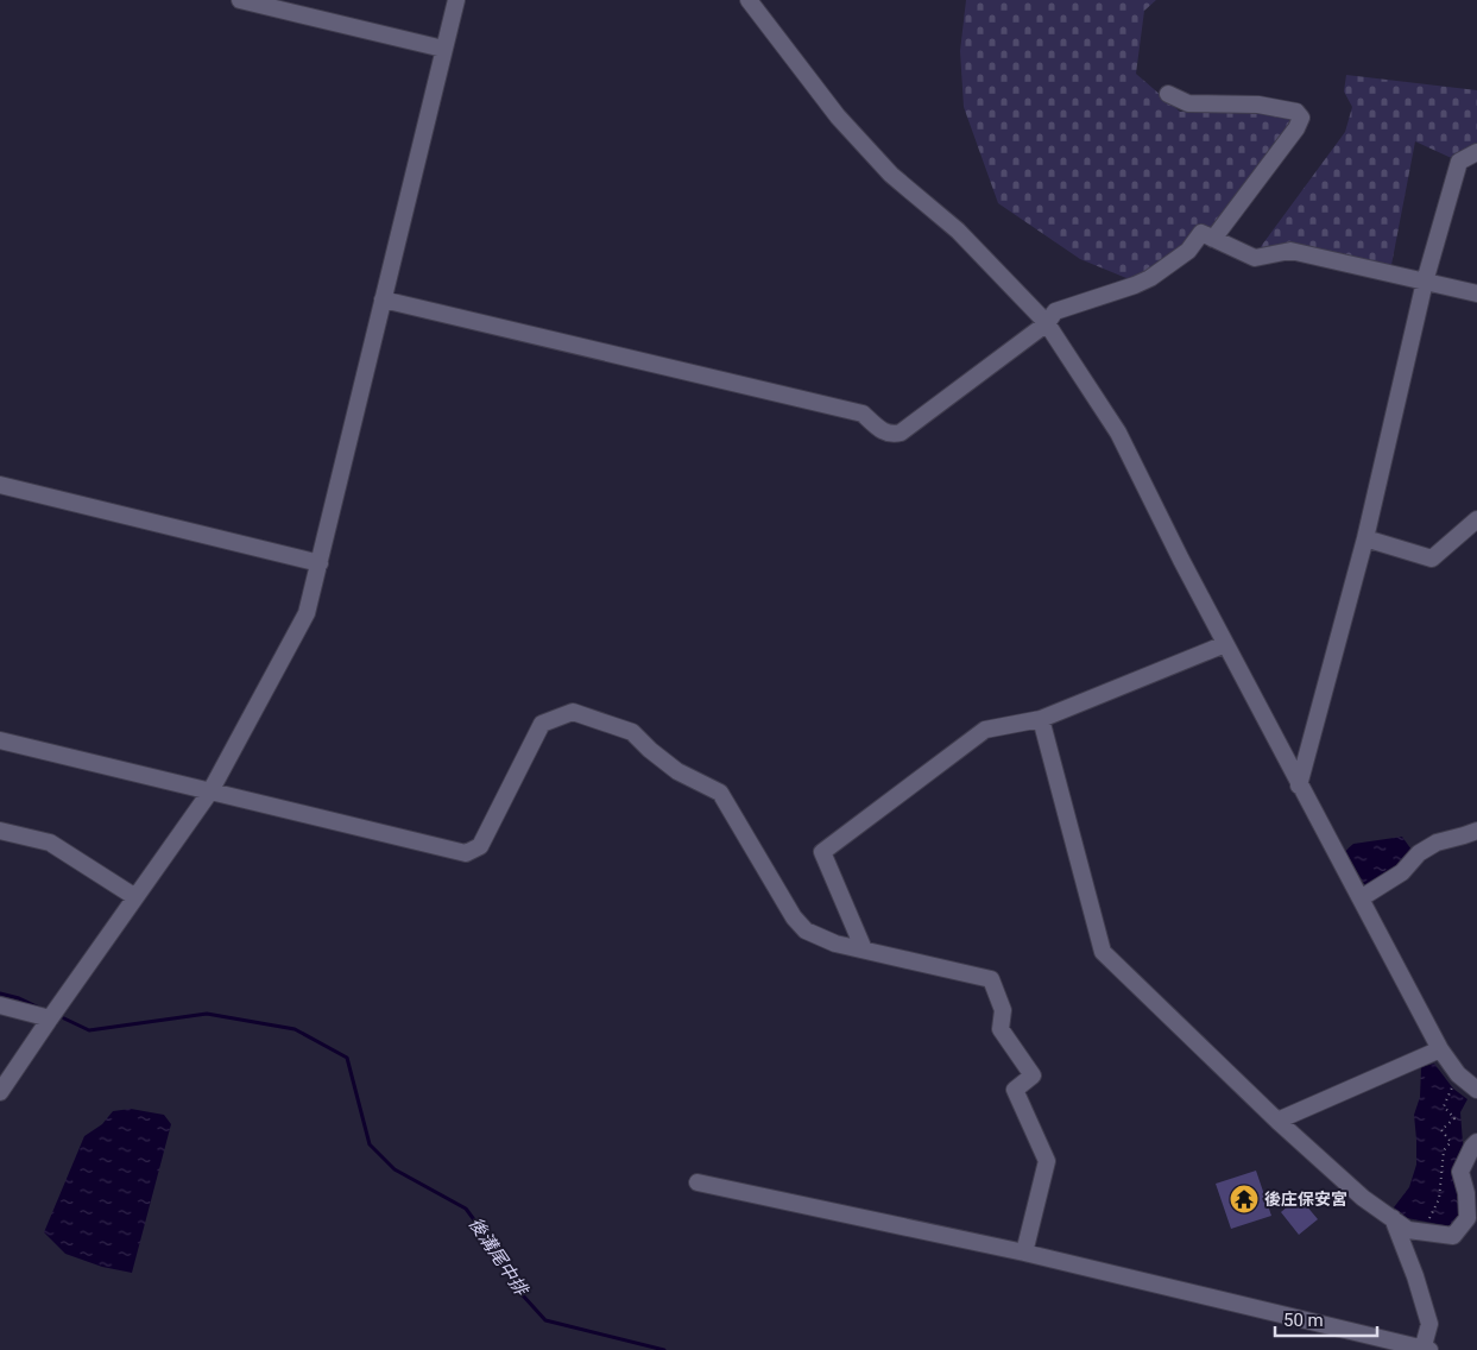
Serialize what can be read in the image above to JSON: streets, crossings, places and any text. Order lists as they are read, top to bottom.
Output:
{
  "water": ["後溝尾中排"],
  "places": {
    "temple": ["後庄保安宮"]
  },
  "scale_bar": "50 m"
}
